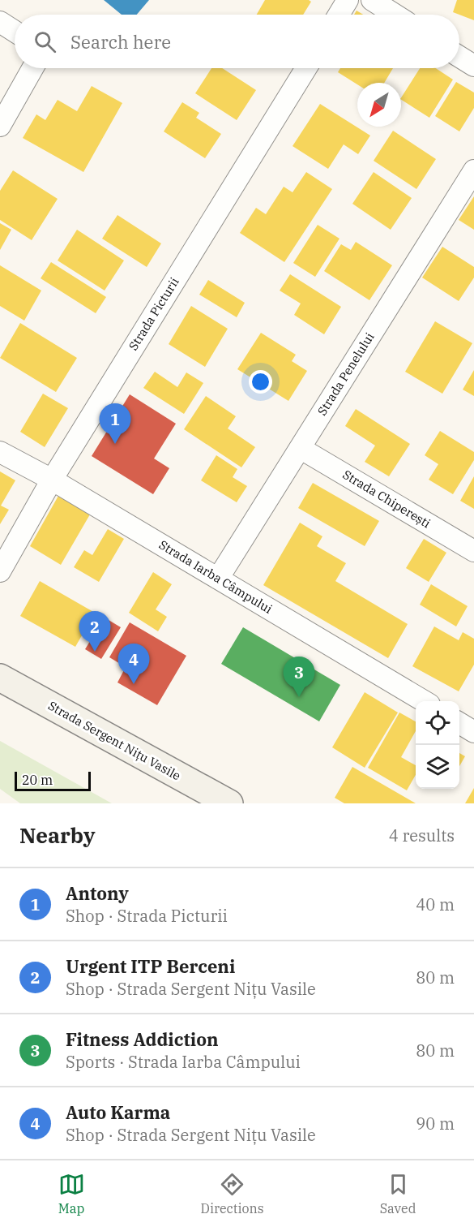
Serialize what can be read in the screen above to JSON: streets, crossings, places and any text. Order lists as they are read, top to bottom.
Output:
{
  "streets": {
    "main road": ["Strada Sergent Nițu Vasile"],
    "street": [
      "Strada Picturii",
      "Strada Penelului",
      "Strada Chiperești",
      "Strada Iarba Câmpului"
    ]
  },
  "crossings": [
    ["Strada Picturii", "Strada Iarba Câmpului"],
    ["Strada Penelului", "Strada Chiperești"],
    ["Strada Penelului", "Strada Iarba Câmpului"]
  ],
  "scale_bar": "20 m",
  "north": "bottom left",
  "page": {
    "search": "Search here",
    "pins": [
      "1",
      "2",
      "4",
      "3"
    ],
    "scale": "20 m",
    "heading": ["Nearby", "4 results"],
    "list": [
      {
        "mark": "1",
        "name": "Antony",
        "note": "Shop · Strada Picturii",
        "value": "40 m"
      },
      {
        "mark": "2",
        "name": "Urgent ITP Berceni",
        "note": "Shop · Strada Sergent Nițu Vasile",
        "value": "80 m"
      },
      {
        "mark": "3",
        "name": "Fitness Addiction",
        "note": "Sports · Strada Iarba Câmpului",
        "value": "80 m"
      },
      {
        "mark": "4",
        "name": "Auto Karma",
        "note": "Shop · Strada Sergent Nițu Vasile",
        "value": "90 m"
      }
    ],
    "nav": ["Map", "Directions", "Saved"]
  }
}
